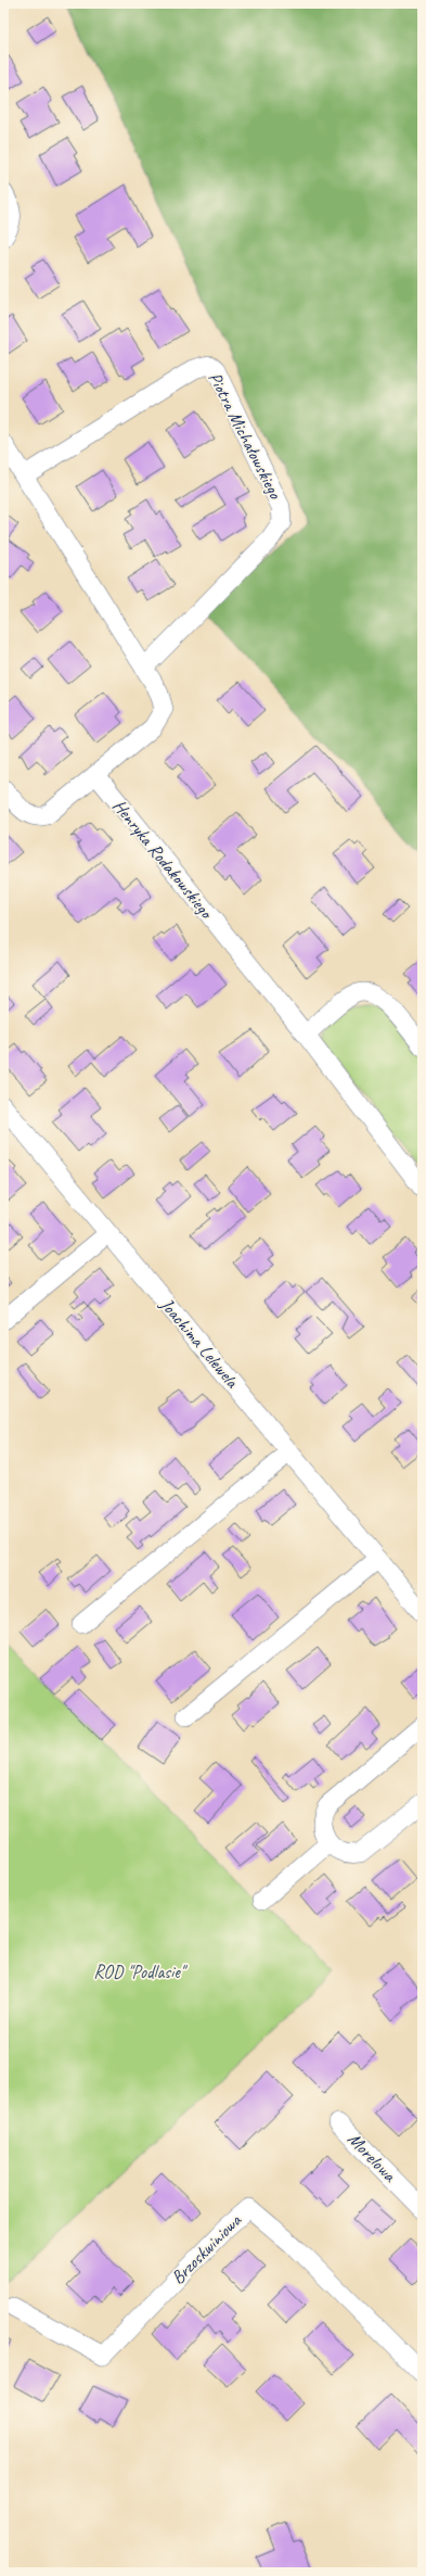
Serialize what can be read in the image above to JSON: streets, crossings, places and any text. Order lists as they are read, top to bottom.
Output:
{
  "streets": {
    "street": [
      "Piotra Michałowskiego",
      "Henryka Rodakowskiego",
      "Joachima Lelewela",
      "Morelowa",
      "Brzoskwiniowa"
    ]
  },
  "parks": ["ROD \"Podlasie\""]
}
